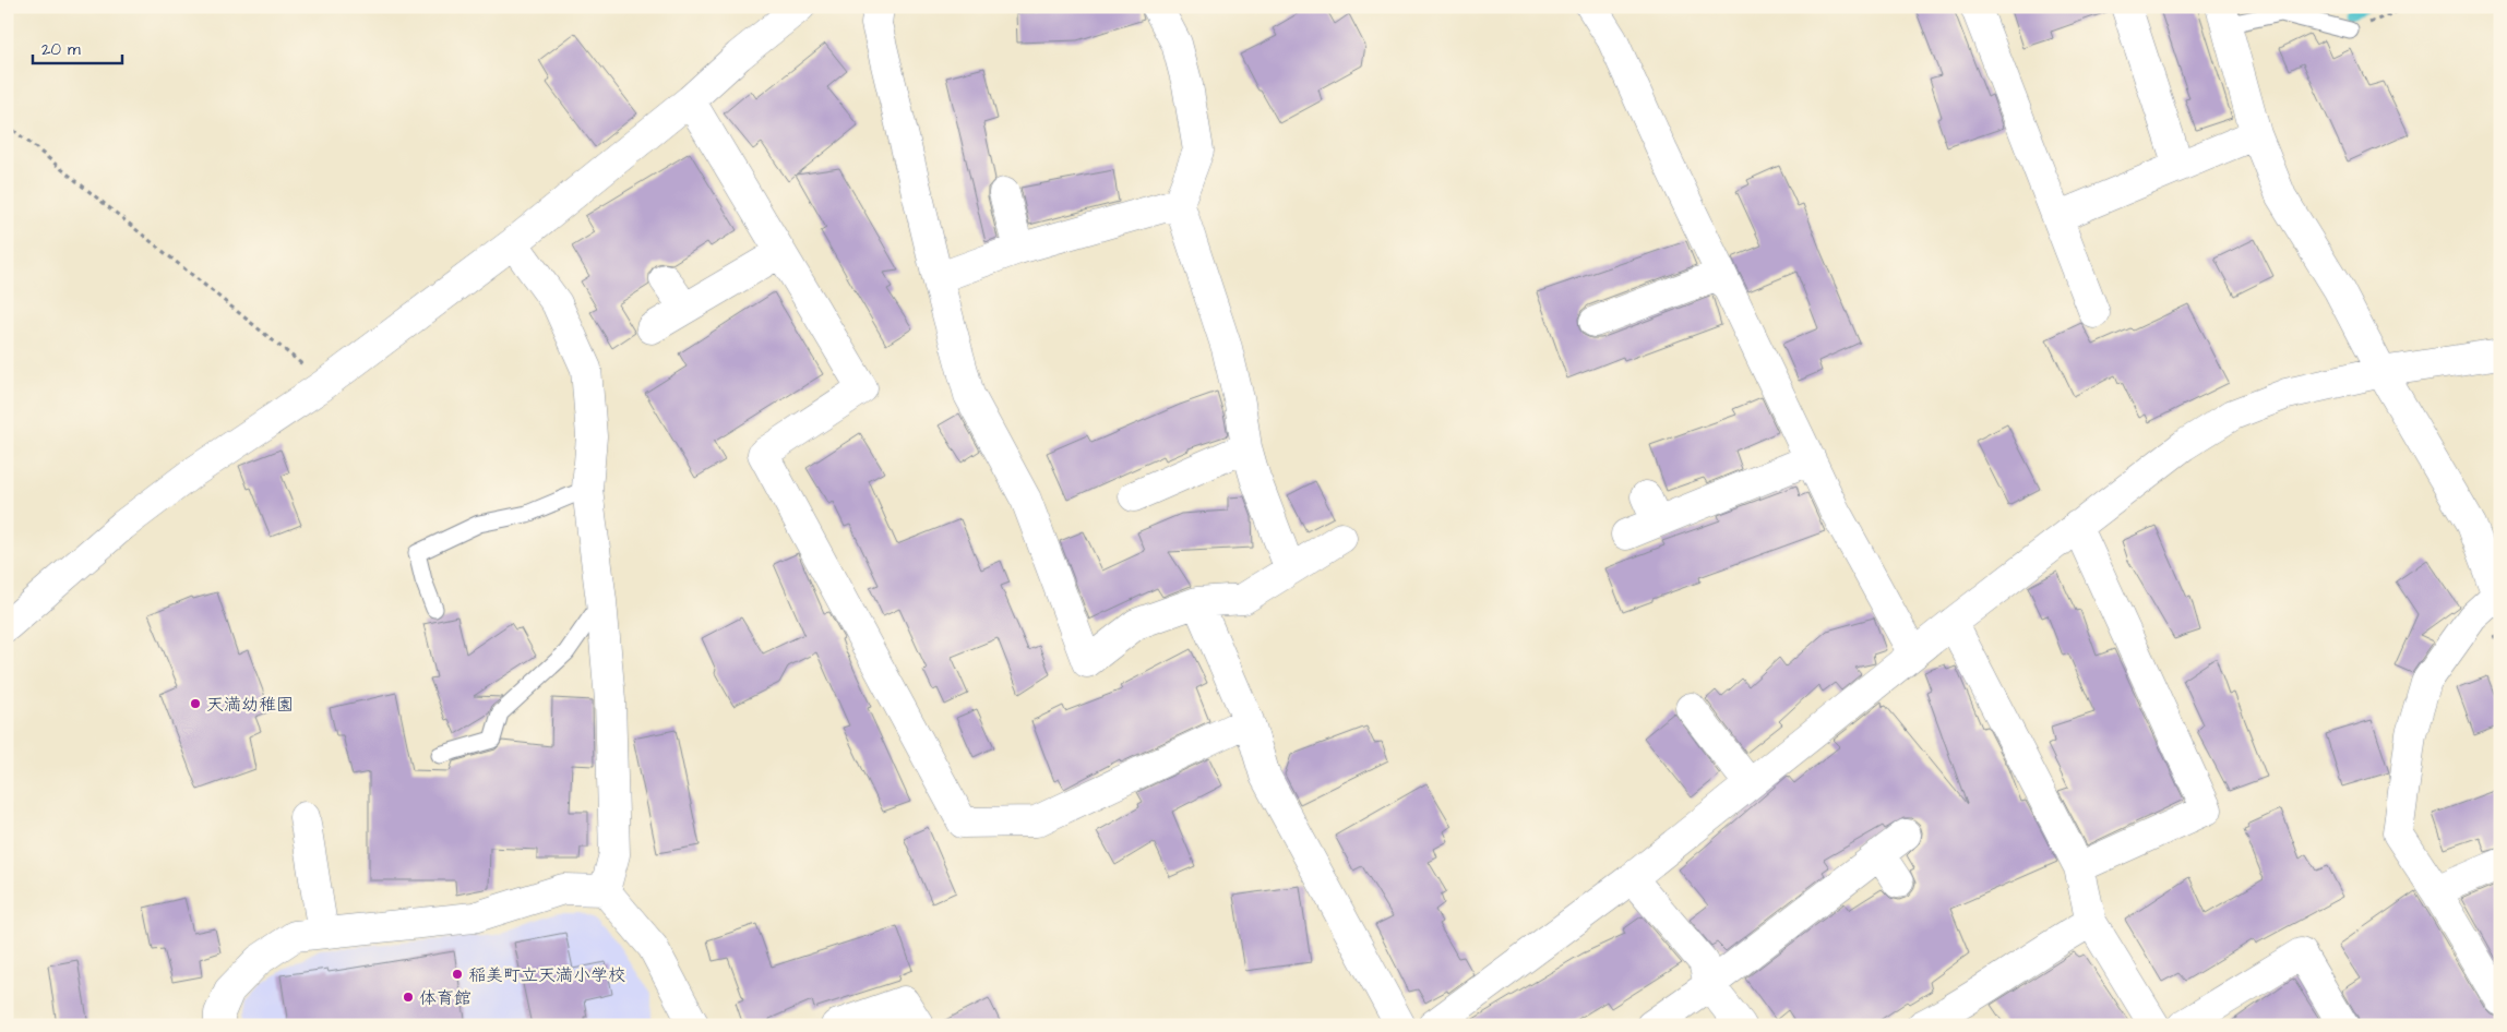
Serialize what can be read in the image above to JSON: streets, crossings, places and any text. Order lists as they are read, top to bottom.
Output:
{
  "places": ["天満幼稚園", "稲美町立天満小学校", "体育館"],
  "scale_bar": "20 m"
}
